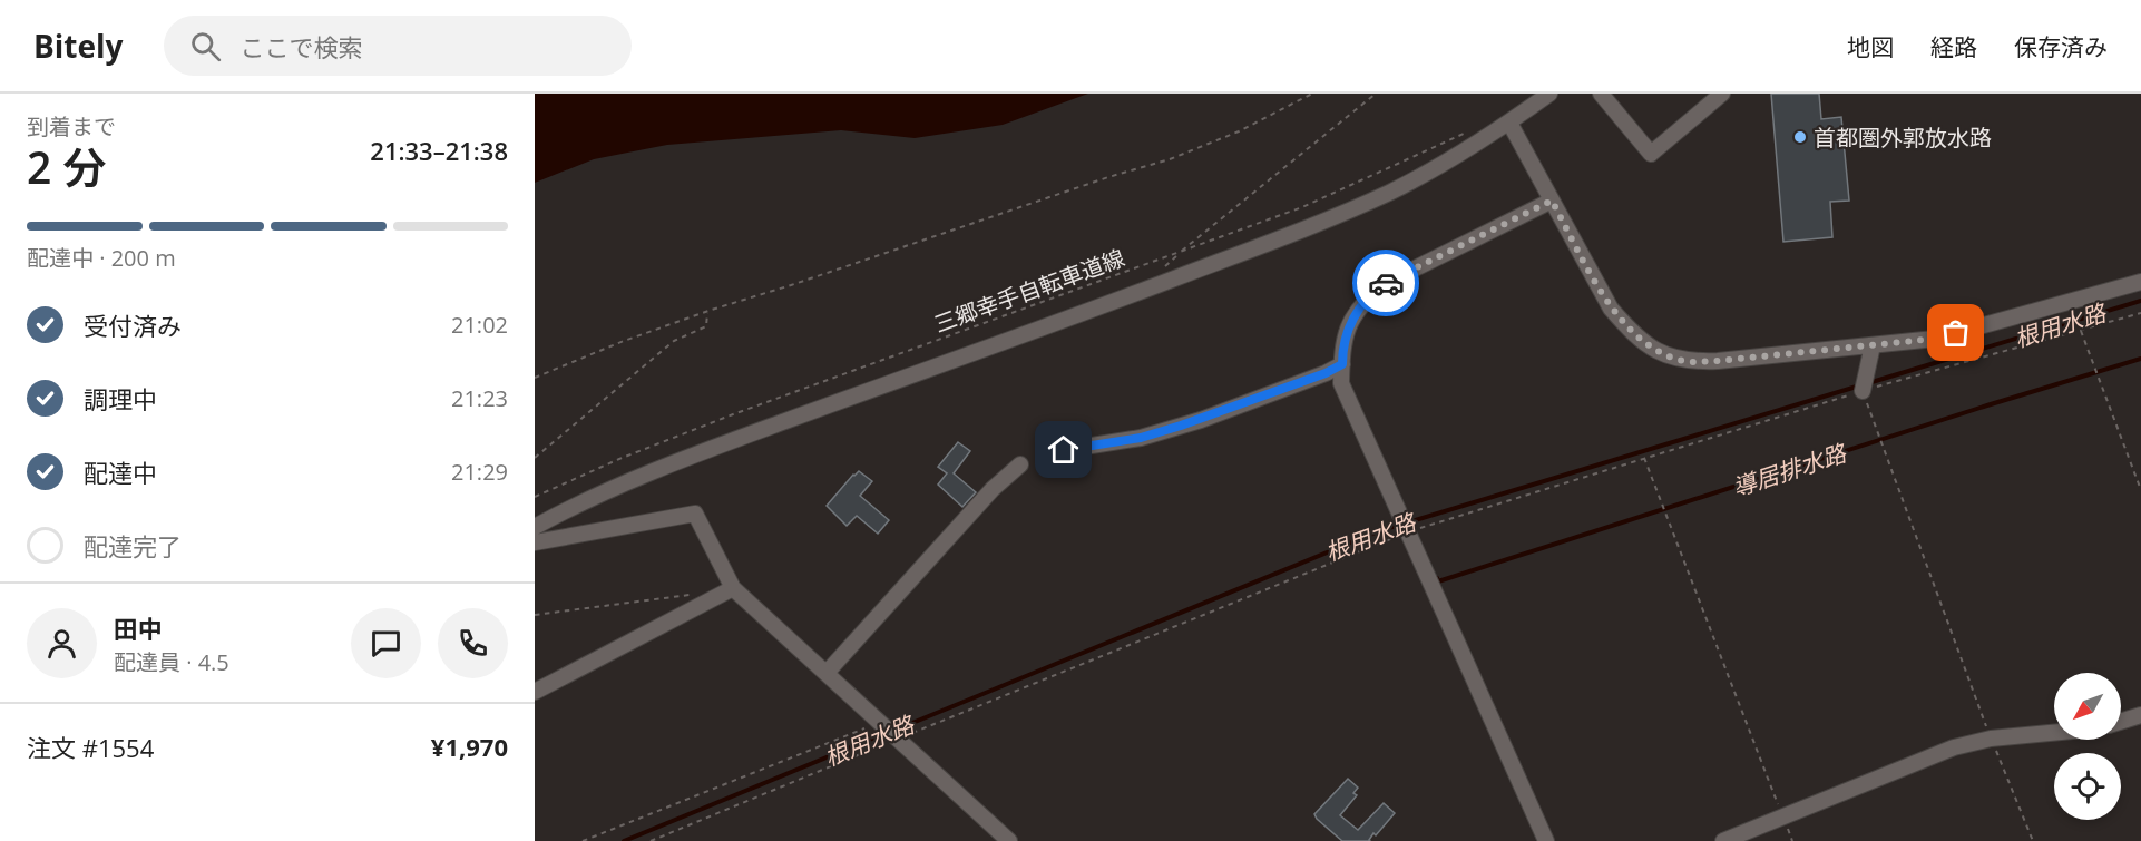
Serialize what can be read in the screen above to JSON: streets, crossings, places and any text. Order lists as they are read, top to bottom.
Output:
{
  "streets": {
    "path": ["三郷幸手自転車道線"]
  },
  "water": ["根用水路", "導居排水路"],
  "places": ["首都圏外郭放水路"],
  "north": "bottom left",
  "page": {
    "header": "Bitely",
    "search": "ここで検索",
    "nav": ["地図", "経路", "保存済み"],
    "heading": ["2 分", "到着まで", "21:33–21:38"],
    "panel": [
      "田中",
      "配達員 · 4.5",
      "注文 #1554",
      "¥1,970"
    ],
    "bar": "配達中 · 200 m",
    "list": [
      ["受付済み", "21:02"],
      ["調理中", "21:23"],
      ["配達中", "21:29"],
      "配達完了"
    ]
  }
}
